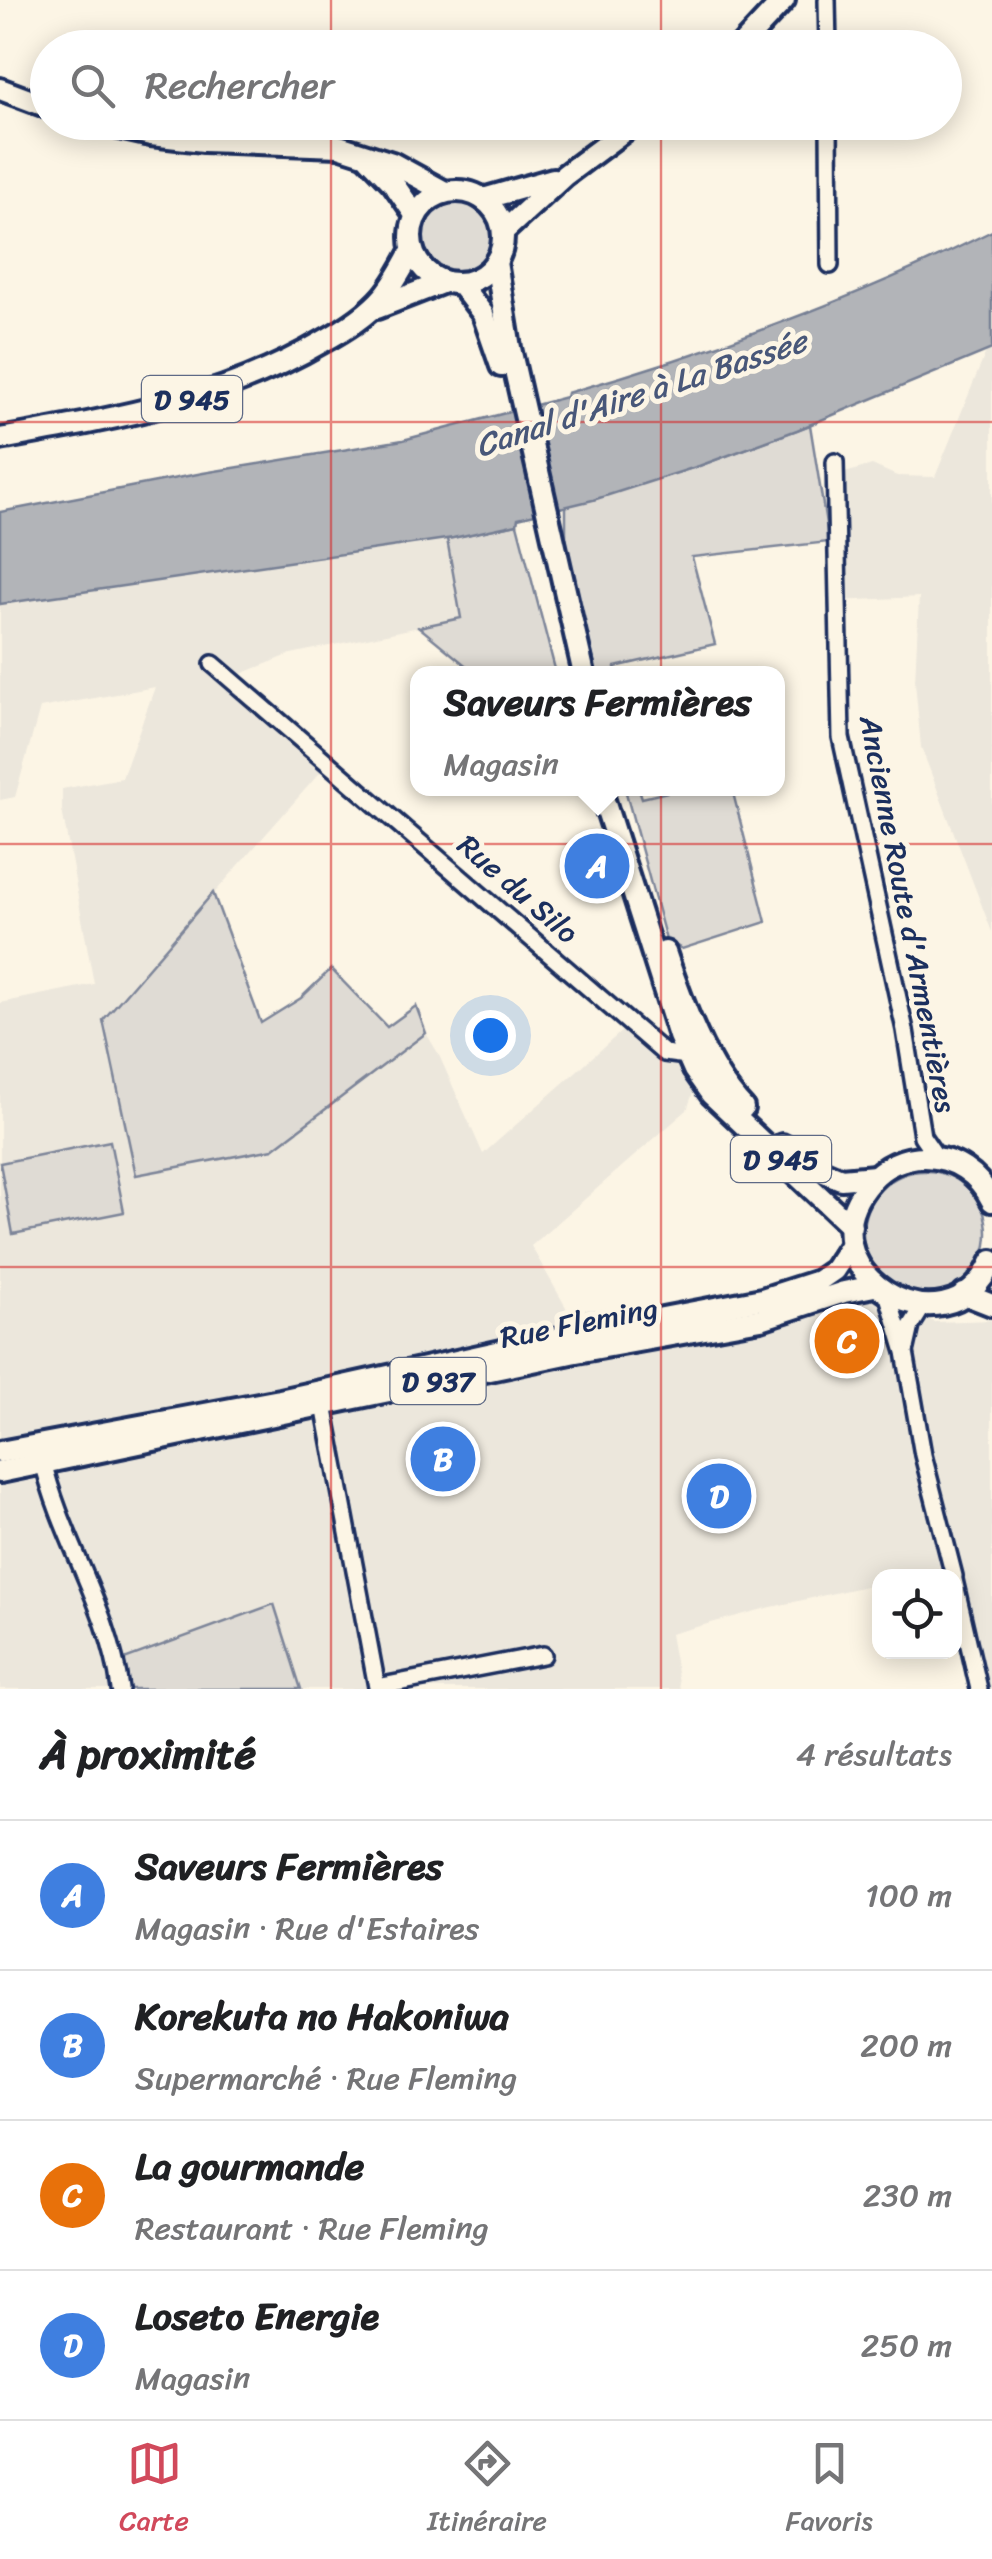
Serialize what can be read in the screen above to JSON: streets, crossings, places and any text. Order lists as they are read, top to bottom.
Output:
{
  "streets": {
    "main road": ["D 945", "Rue Fleming", "D 937"],
    "street": ["Rue du Silo", "Ancienne Route d'Armentières"]
  },
  "crossings": [
    ["D 945", "Rue du Silo"],
    ["D 945", "Rue Fleming"]
  ],
  "water": ["Canal d'Aire à La Bassée"],
  "page": {
    "search": "Rechercher",
    "popup": ["Saveurs Fermières", "Magasin"],
    "pins": [
      "A",
      "C",
      "B",
      "D"
    ],
    "heading": ["À proximité", "4 résultats"],
    "list": [
      {
        "mark": "A",
        "name": "Saveurs Fermières",
        "note": "Magasin · Rue d'Estaires",
        "value": "100 m"
      },
      {
        "mark": "B",
        "name": "Korekuta no Hakoniwa",
        "note": "Supermarché · Rue Fleming",
        "value": "200 m"
      },
      {
        "mark": "C",
        "name": "La gourmande",
        "note": "Restaurant · Rue Fleming",
        "value": "230 m"
      },
      {
        "mark": "D",
        "name": "Loseto Energie",
        "note": "Magasin",
        "value": "250 m"
      }
    ],
    "nav": ["Carte", "Itinéraire", "Favoris"]
  }
}
